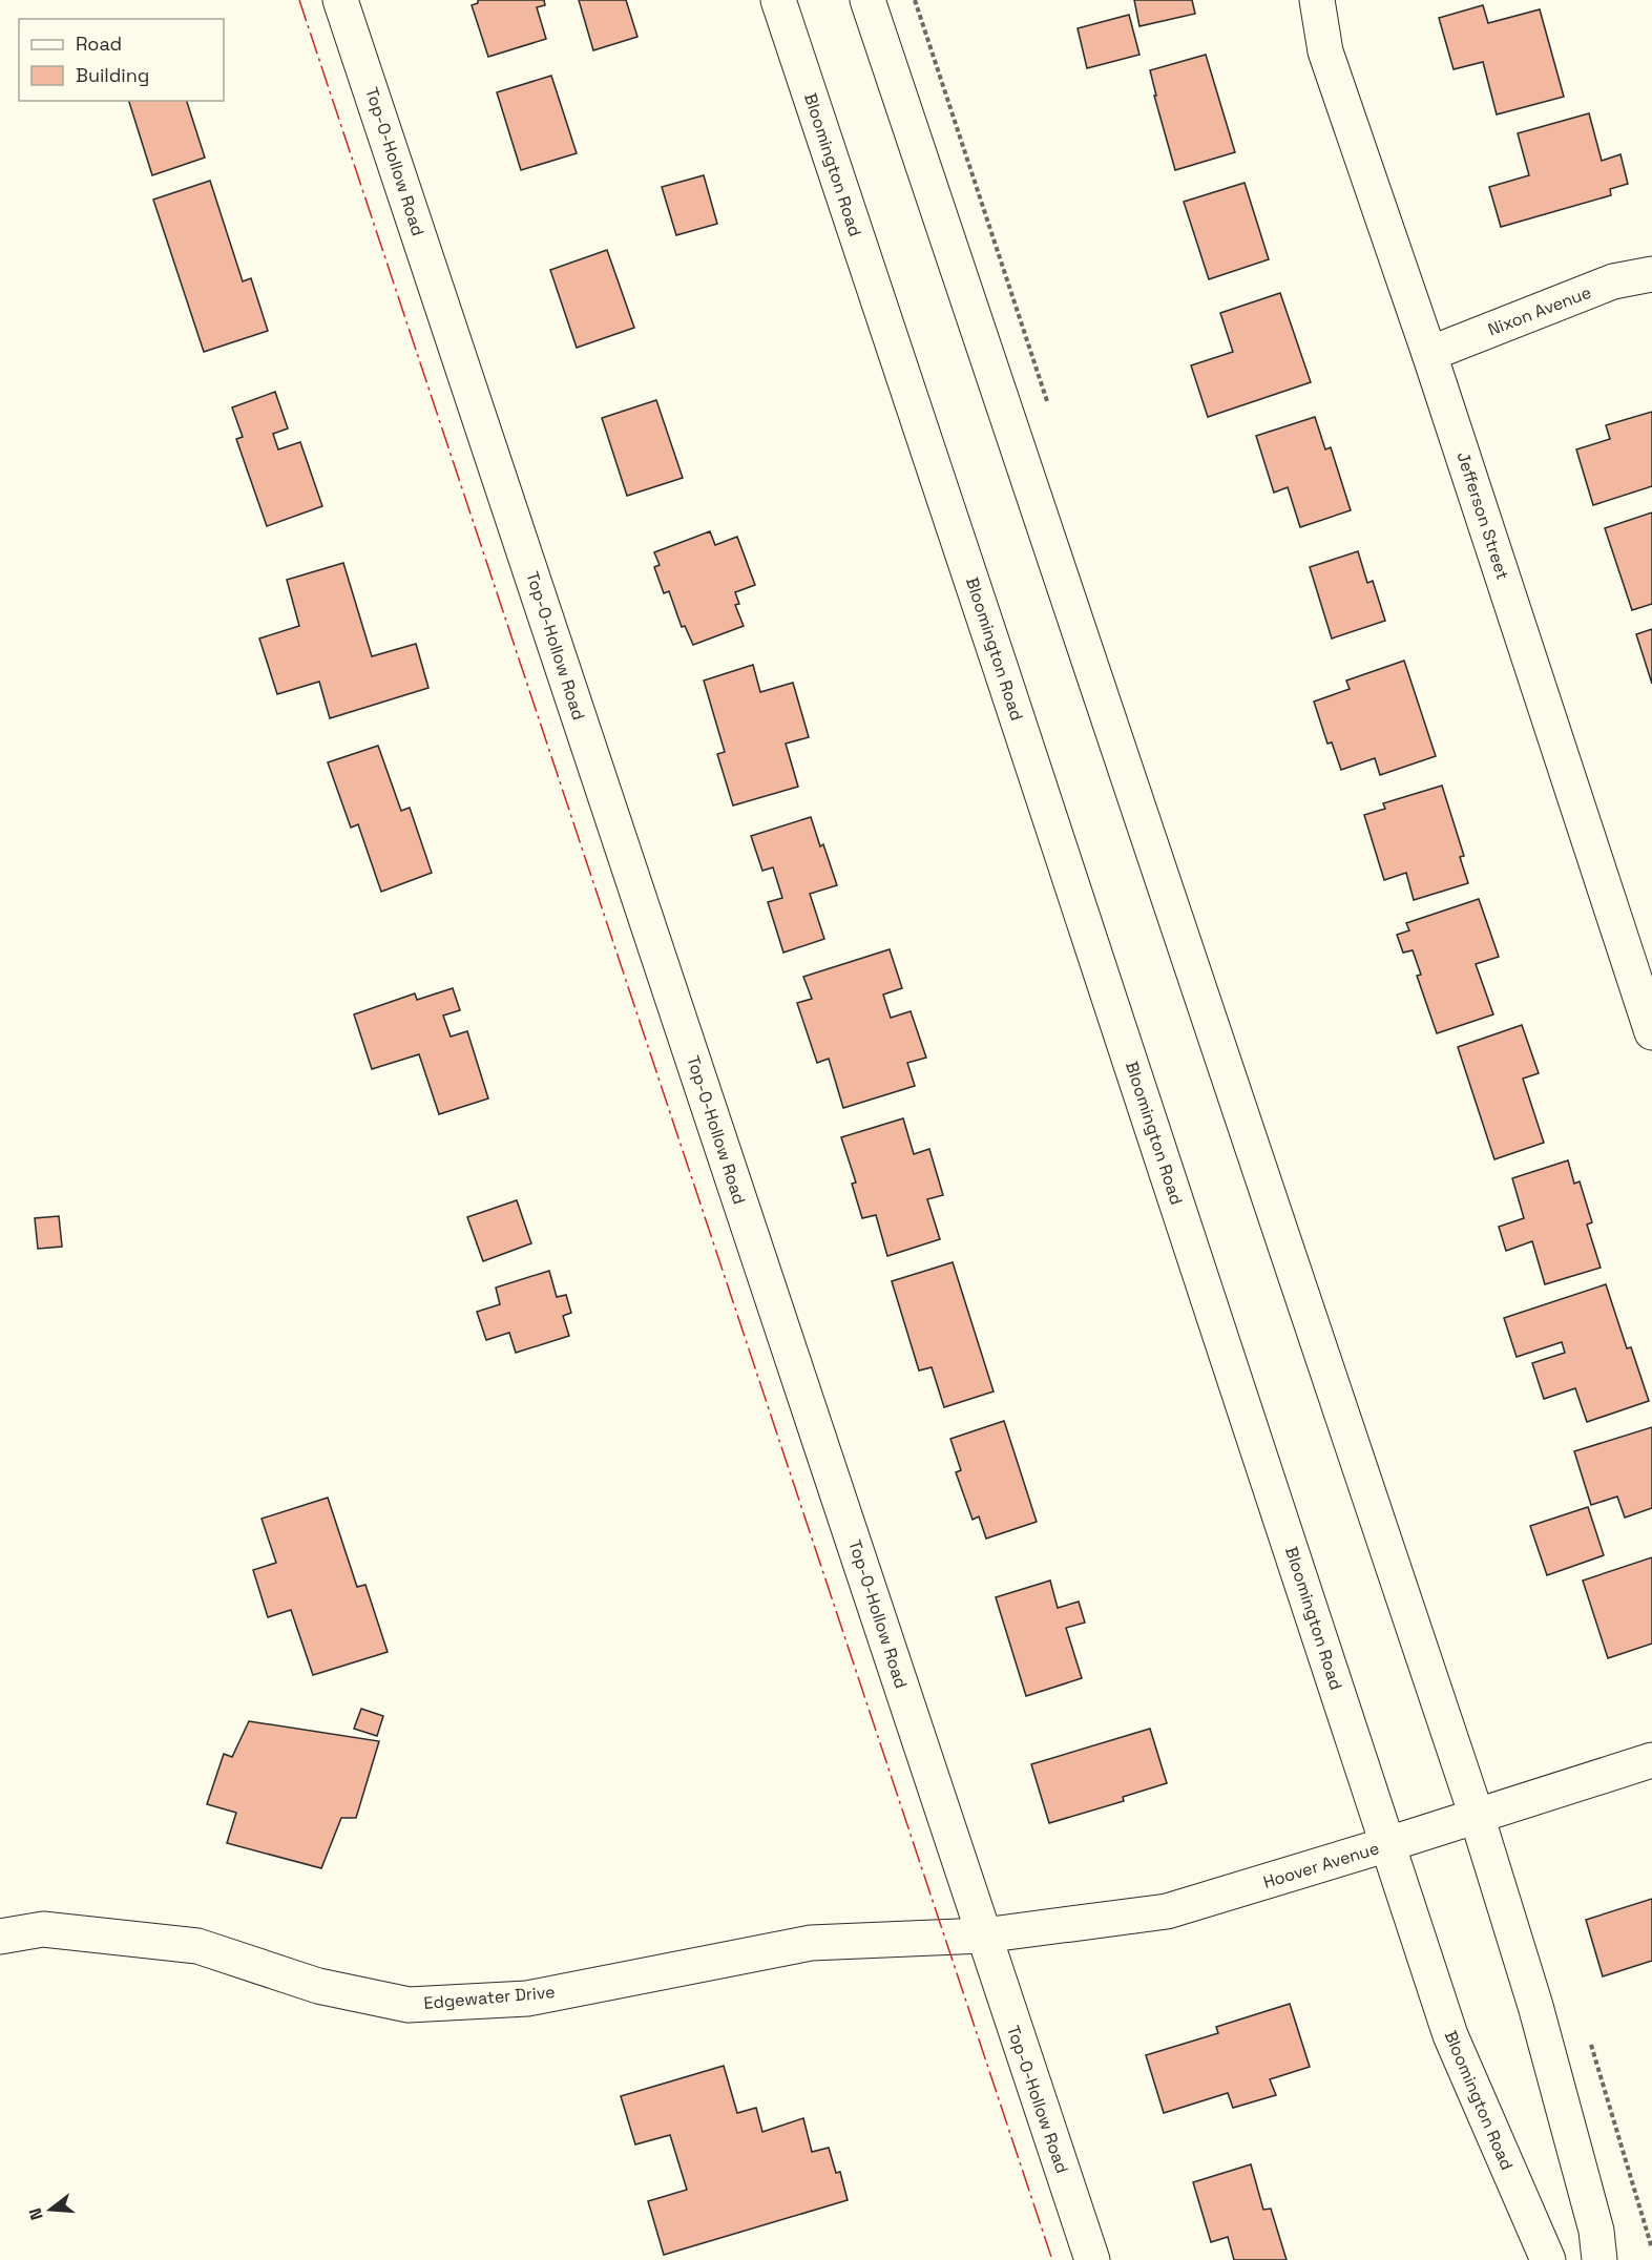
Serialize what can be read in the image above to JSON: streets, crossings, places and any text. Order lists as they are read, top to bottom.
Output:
{
  "streets": {
    "street": [
      "Top-O-Hollow Road",
      "Bloomington Road",
      "Nixon Avenue",
      "Jefferson Street",
      "Hoover Avenue",
      "Edgewater Drive"
    ]
  },
  "crossings": [
    ["Top-O-Hollow Road", "Hoover Avenue"],
    ["Top-O-Hollow Road", "Edgewater Drive"],
    ["Bloomington Road", "Hoover Avenue"],
    ["Nixon Avenue", "Jefferson Street"],
    ["Hoover Avenue", "Edgewater Drive"]
  ],
  "legend": ["Road", "Building"],
  "north": "left"
}
